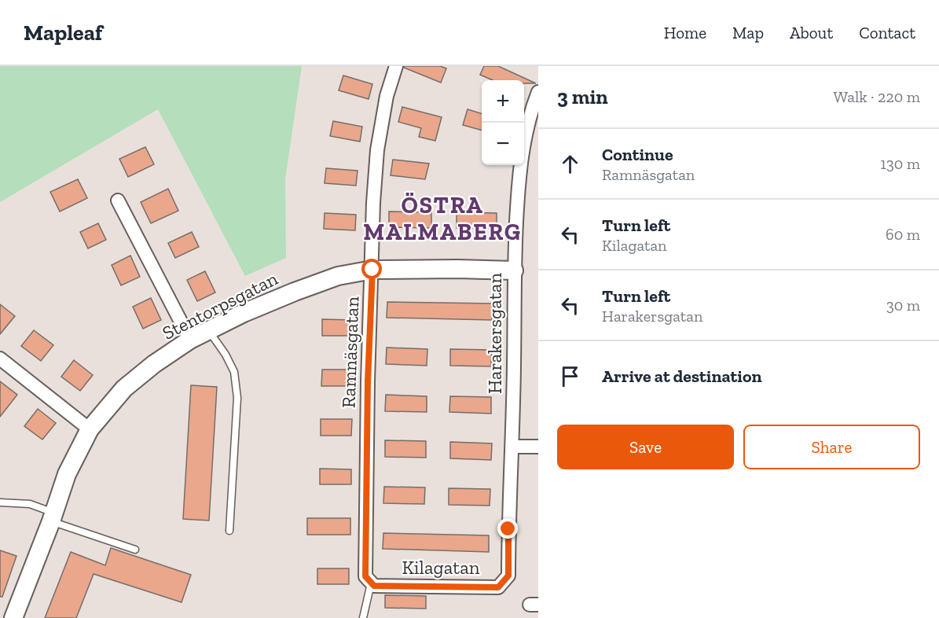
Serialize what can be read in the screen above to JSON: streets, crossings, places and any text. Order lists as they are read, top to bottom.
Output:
{
  "streets": {
    "street": [
      "Stentorpsgatan",
      "Harakersgatan",
      "Ramnäsgatan",
      "Kilagatan"
    ]
  },
  "crossings": [
    ["Stentorpsgatan", "Harakersgatan"],
    ["Stentorpsgatan", "Ramnäsgatan"],
    ["Harakersgatan", "Kilagatan"],
    ["Ramnäsgatan", "Kilagatan"]
  ],
  "districts": ["ÖSTRA MALMABERG"],
  "page": {
    "header": "Mapleaf",
    "nav": [
      "Home",
      "Map",
      "About",
      "Contact"
    ],
    "heading": ["3 min", "Walk · 220 m"],
    "map_buttons": ["+", "−"],
    "list": [
      ["Continue", "Ramnäsgatan", "130 m"],
      ["Turn left", "Kilagatan", "60 m"],
      ["Turn left", "Harakersgatan", "30 m"],
      "Arrive at destination"
    ],
    "buttons": ["Save", "Share"]
  }
}
